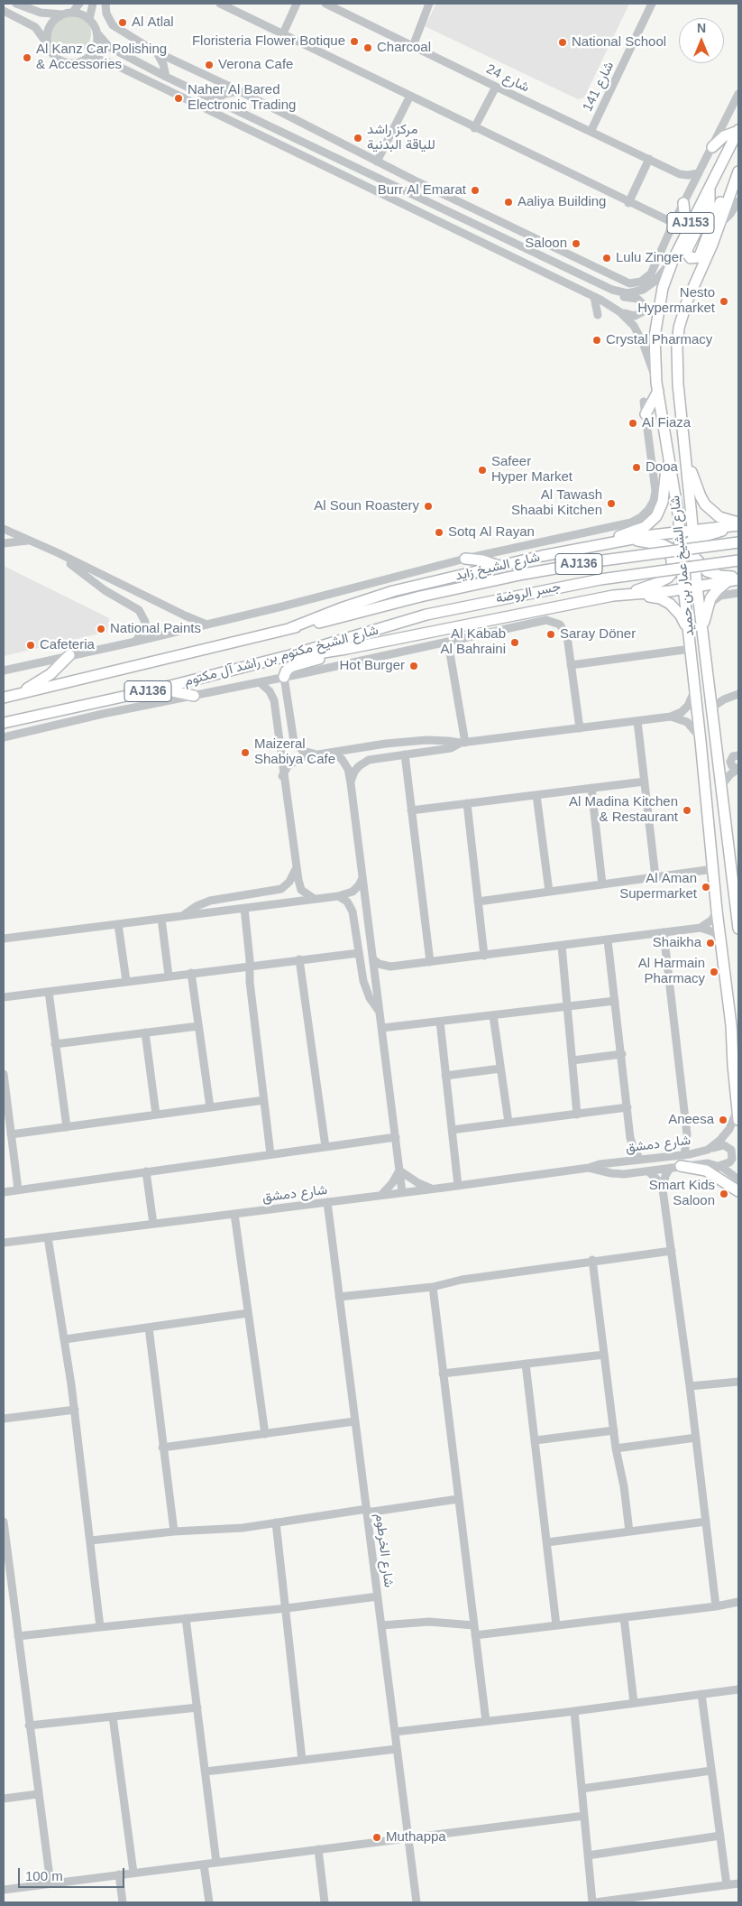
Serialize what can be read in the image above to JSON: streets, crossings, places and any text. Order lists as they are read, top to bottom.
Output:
{
  "streets": {
    "main road": [
      "AJ153",
      "AJ136",
      "شارع الشيخ عمار بن حميد",
      "شارع الشيخ زايد",
      "جسر الروضة",
      "شارع الشيخ مكتوم بن راشد آل مكتوم"
    ],
    "street": [
      "شارع 24",
      "شارع 141",
      "شارع دمشق",
      "شارع الخرطوم"
    ]
  },
  "crossings": [
    ["شارع 24", "شارع 141"],
    ["شارع الشيخ عمار بن حميد", "شارع الشيخ زايد"],
    ["شارع الشيخ عمار بن حميد", "شارع دمشق"],
    ["شارع الشيخ زايد", "شارع الشيخ مكتوم بن راشد آل مكتوم"],
    ["جسر الروضة", "شارع الشيخ مكتوم بن راشد آل مكتوم"],
    ["شارع دمشق", "شارع الخرطوم"]
  ],
  "places": [
    "Al Atlal",
    "Floristeria Flower Botique",
    "National School",
    "Charcoal",
    "Al Kanz Car Polishing & Accessories",
    "Verona Cafe",
    "Naher Al Bared Electronic Trading",
    "مركز راشد للياقة البدنية",
    "Burr Al Emarat",
    "Aaliya Building",
    "Saloon",
    "Lulu Zinger",
    "Nesto Hypermarket",
    "Crystal Pharmacy",
    "Al Fiaza",
    "Dooa",
    "Safeer Hyper Market",
    "Al Tawash Shaabi Kitchen",
    "Al Soun Roastery",
    "Sotq Al Rayan",
    "National Paints",
    "Saray Döner",
    "Al Kabab Al Bahraini",
    "Cafeteria",
    "Hot Burger",
    "Maizeral Shabiya Cafe",
    "Al Madina Kitchen & Restaurant",
    "Al Aman Supermarket",
    "Shaikha",
    "Al Harmain Pharmacy",
    "Aneesa",
    "Smart Kids Saloon",
    "Muthappa"
  ],
  "scale_bar": "100 m",
  "north": "top"
}
